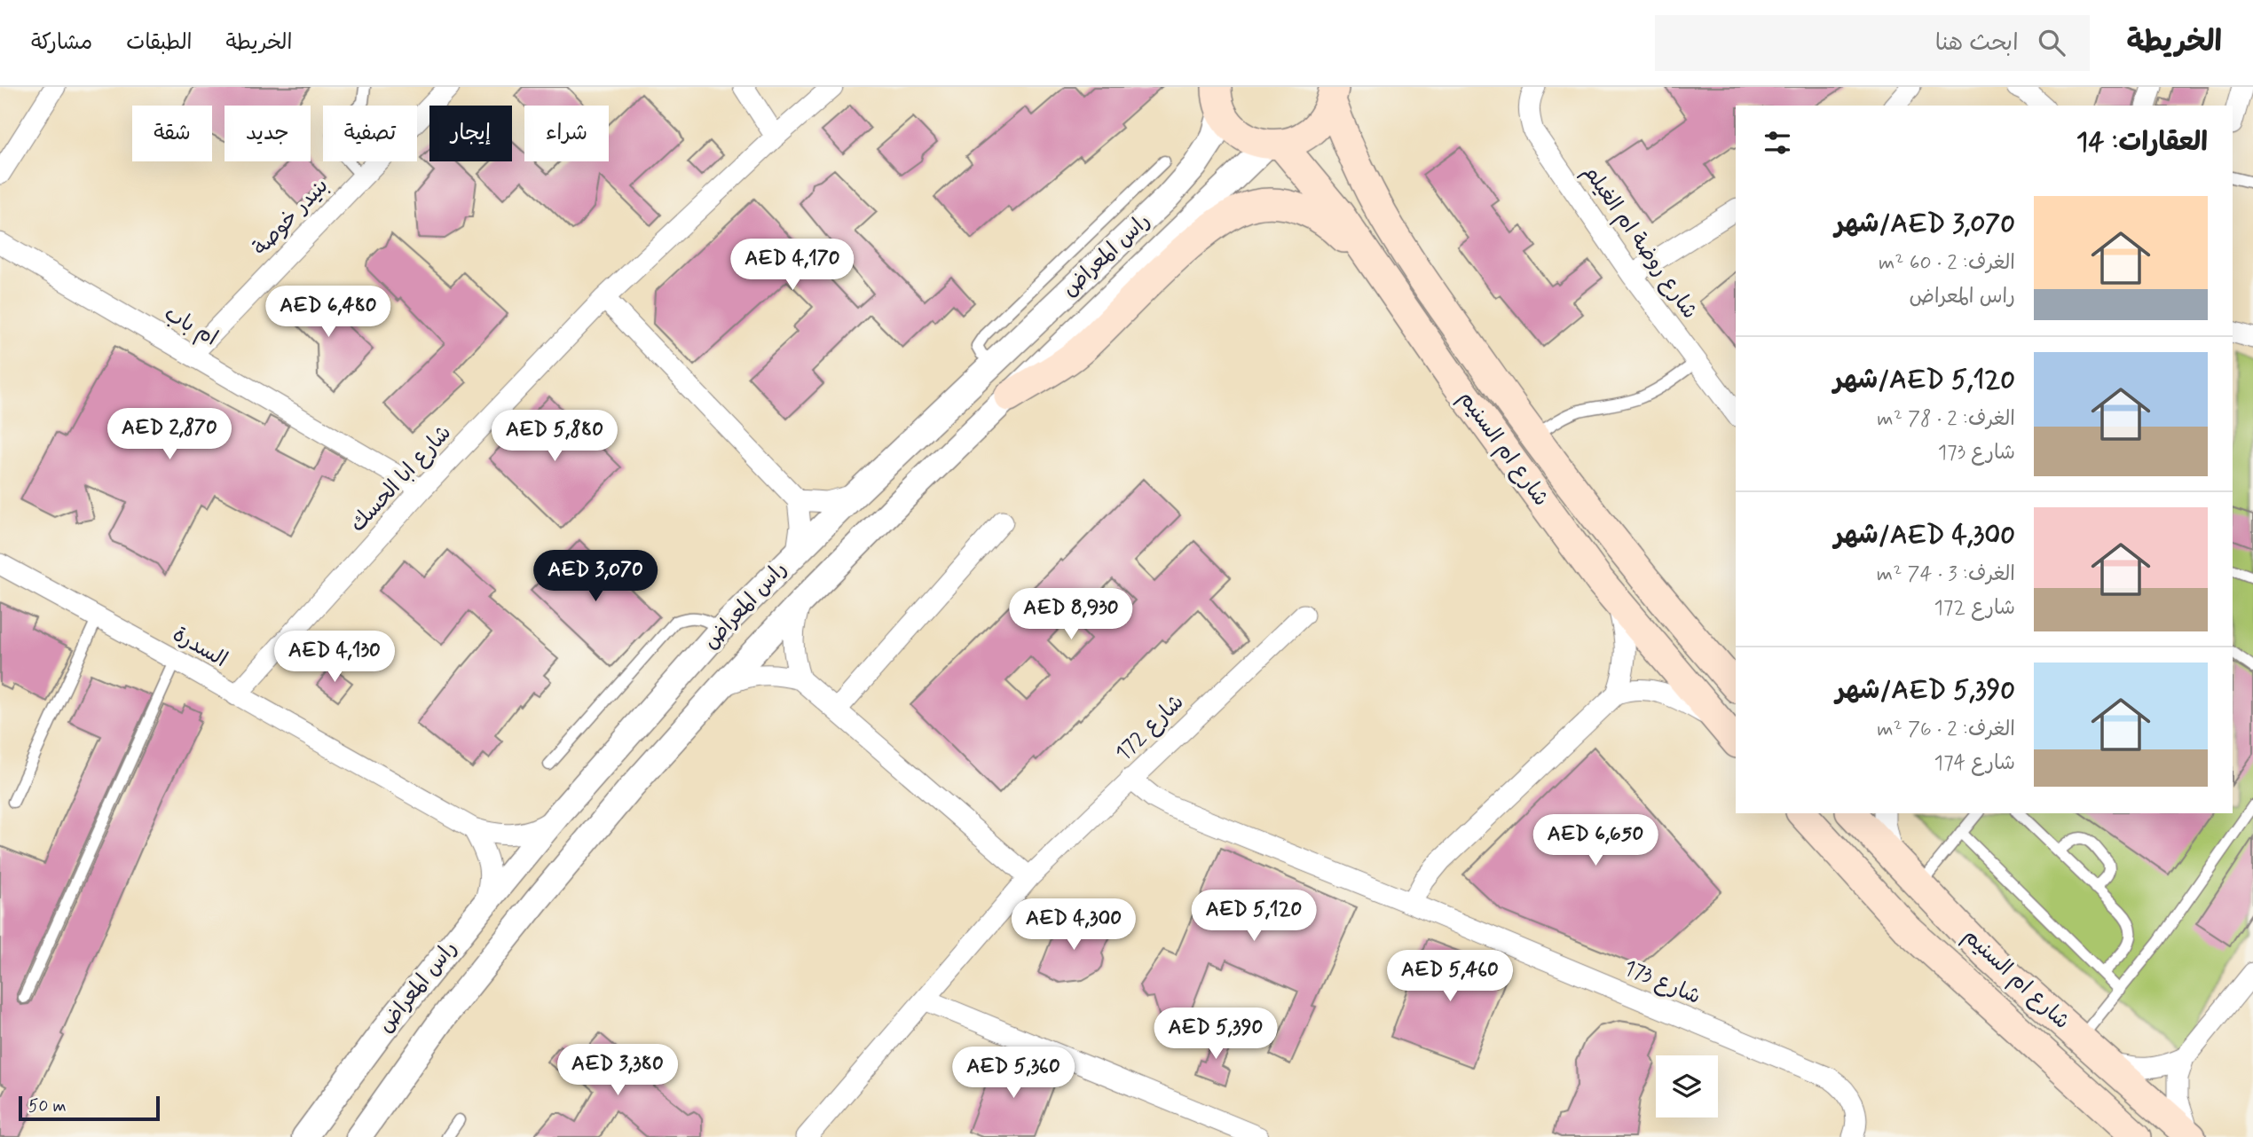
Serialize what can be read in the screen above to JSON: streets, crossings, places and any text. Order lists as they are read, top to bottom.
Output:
{
  "streets": {
    "main road": ["شارع ام السنيم"],
    "street": [
      "بنيدر خوصة",
      "شارع روضة ام الغيلم",
      "راس المعراض",
      "ام باب",
      "شارع ابا الحسك",
      "السدرة",
      "شارع 172",
      "شارع 173"
    ]
  },
  "crossings": [
    ["بنيدر خوصة", "ام باب"],
    ["راس المعراض", "شارع ام السنيم"],
    ["راس المعراض", "السدرة"],
    ["ام باب", "شارع ابا الحسك"],
    ["شارع ابا الحسك", "السدرة"],
    ["شارع 172", "شارع 173"]
  ],
  "scale_bar": "50 m",
  "page": {
    "header": "الخريطة",
    "search": "ابحث هنا",
    "nav": ["الخريطة", "الطبقات", "مشاركة"],
    "chip": [
      "شراء",
      "إيجار",
      "تصفية",
      "جديد",
      "شقة"
    ],
    "heading": "العقارات: 14",
    "list": [
      {
        "name": "AED 3,070/شهر",
        "note": "الغرف: 2 · 60 m² · راس المعراض"
      },
      {
        "name": "AED 5,120/شهر",
        "note": "الغرف: 2 · 78 m² · شارع 173"
      },
      {
        "name": "AED 4,300/شهر",
        "note": "الغرف: 3 · 74 m² · شارع 172"
      },
      {
        "name": "AED 5,390/شهر",
        "note": "الغرف: 2 · 76 m² · شارع 174"
      }
    ],
    "price": [
      "AED 4,170",
      "AED 6,480",
      "AED 2,870",
      "AED 5,880",
      "AED 3,070",
      "AED 8,930",
      "AED 4,130",
      "AED 6,650",
      "AED 5,120",
      "AED 4,300",
      "AED 5,460",
      "AED 5,390",
      "AED 3,380",
      "AED 5,360"
    ],
    "scale": "50 m"
  }
}
